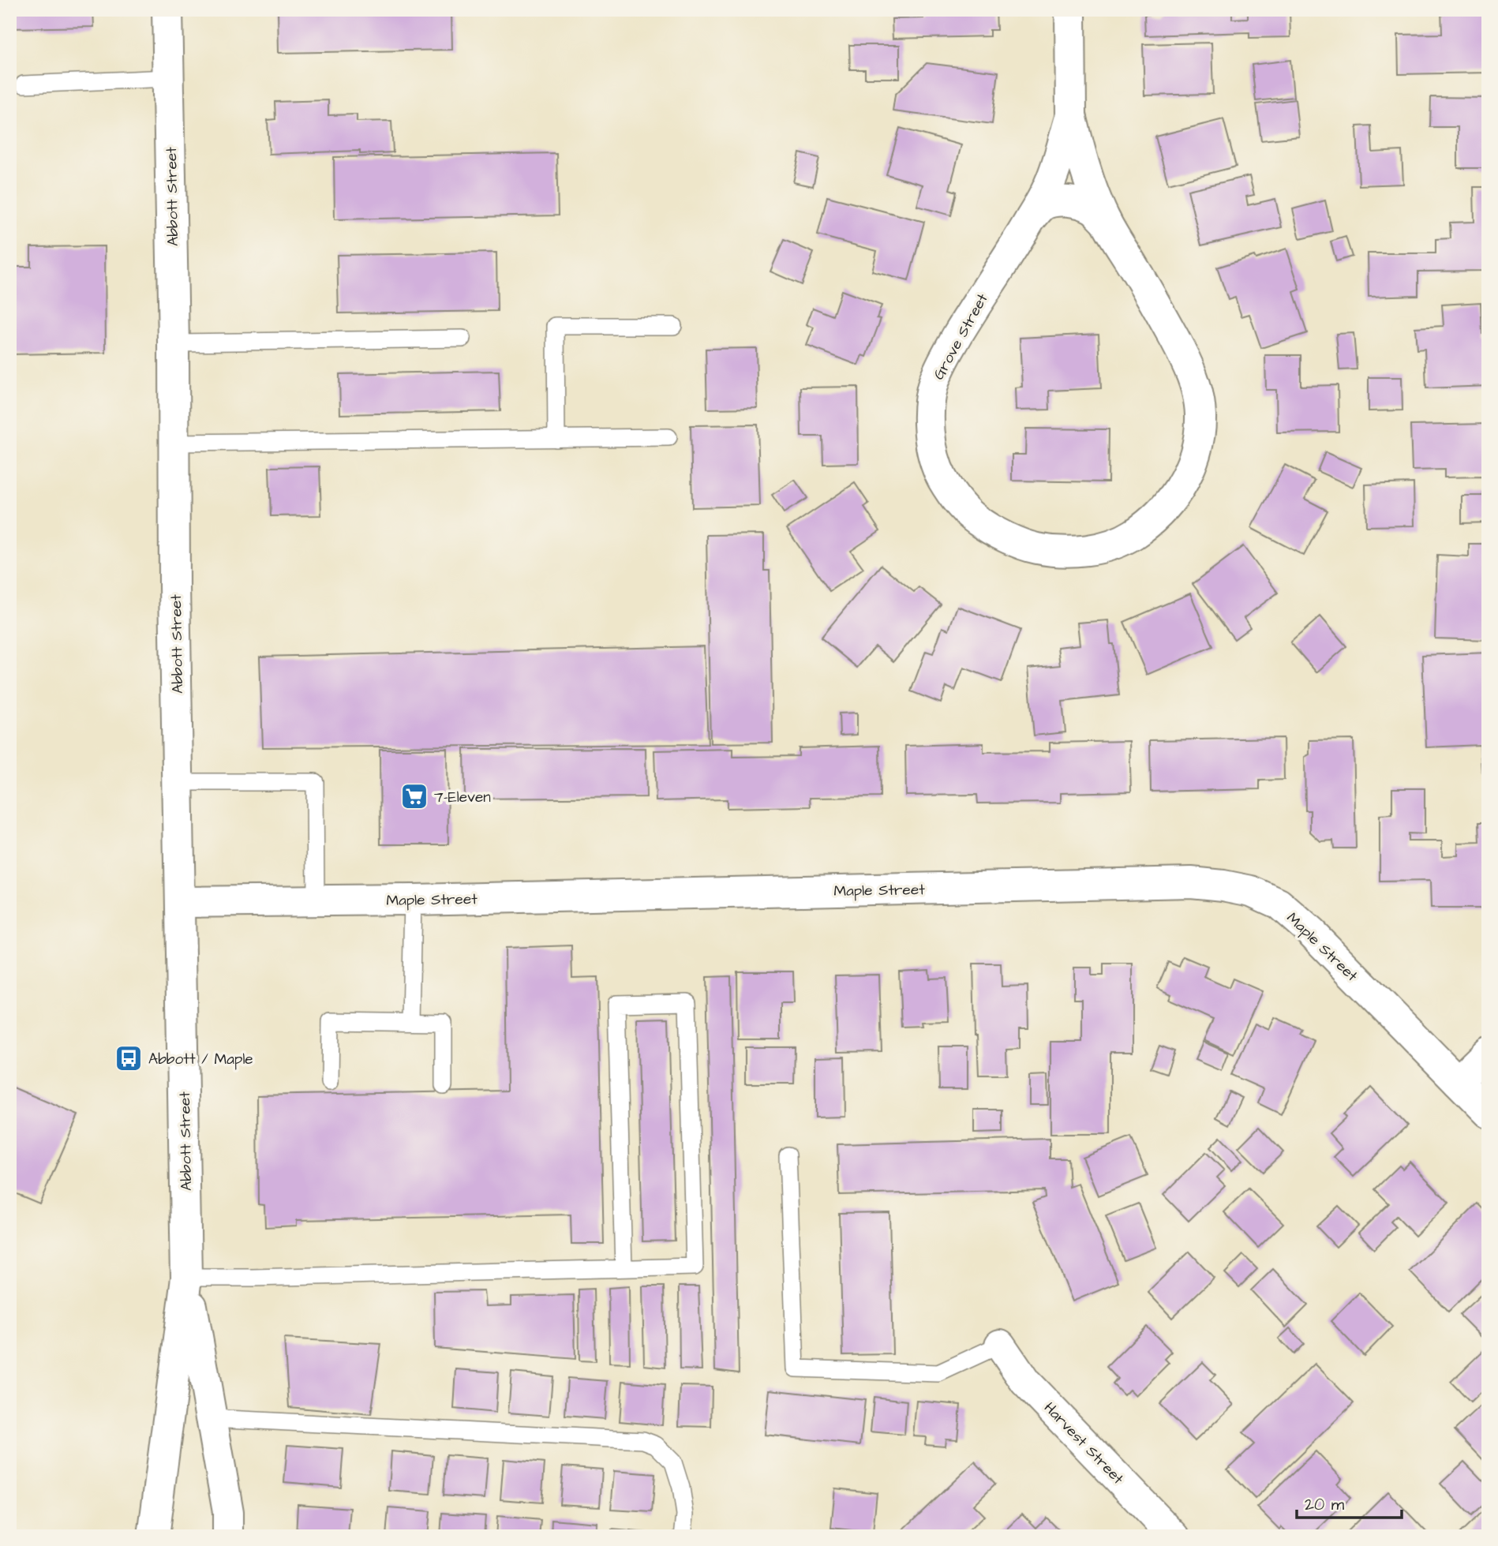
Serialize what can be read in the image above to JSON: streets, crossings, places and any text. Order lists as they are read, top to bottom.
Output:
{
  "streets": {
    "street": [
      "Abbott Street",
      "Grove Street",
      "Maple Street",
      "Harvest Street"
    ]
  },
  "crossings": [
    ["Abbott Street", "Maple Street"]
  ],
  "places": {
    "supermarket": ["7-Eleven"],
    "bus stop": ["Abbott / Maple"]
  },
  "scale_bar": "20 m"
}
